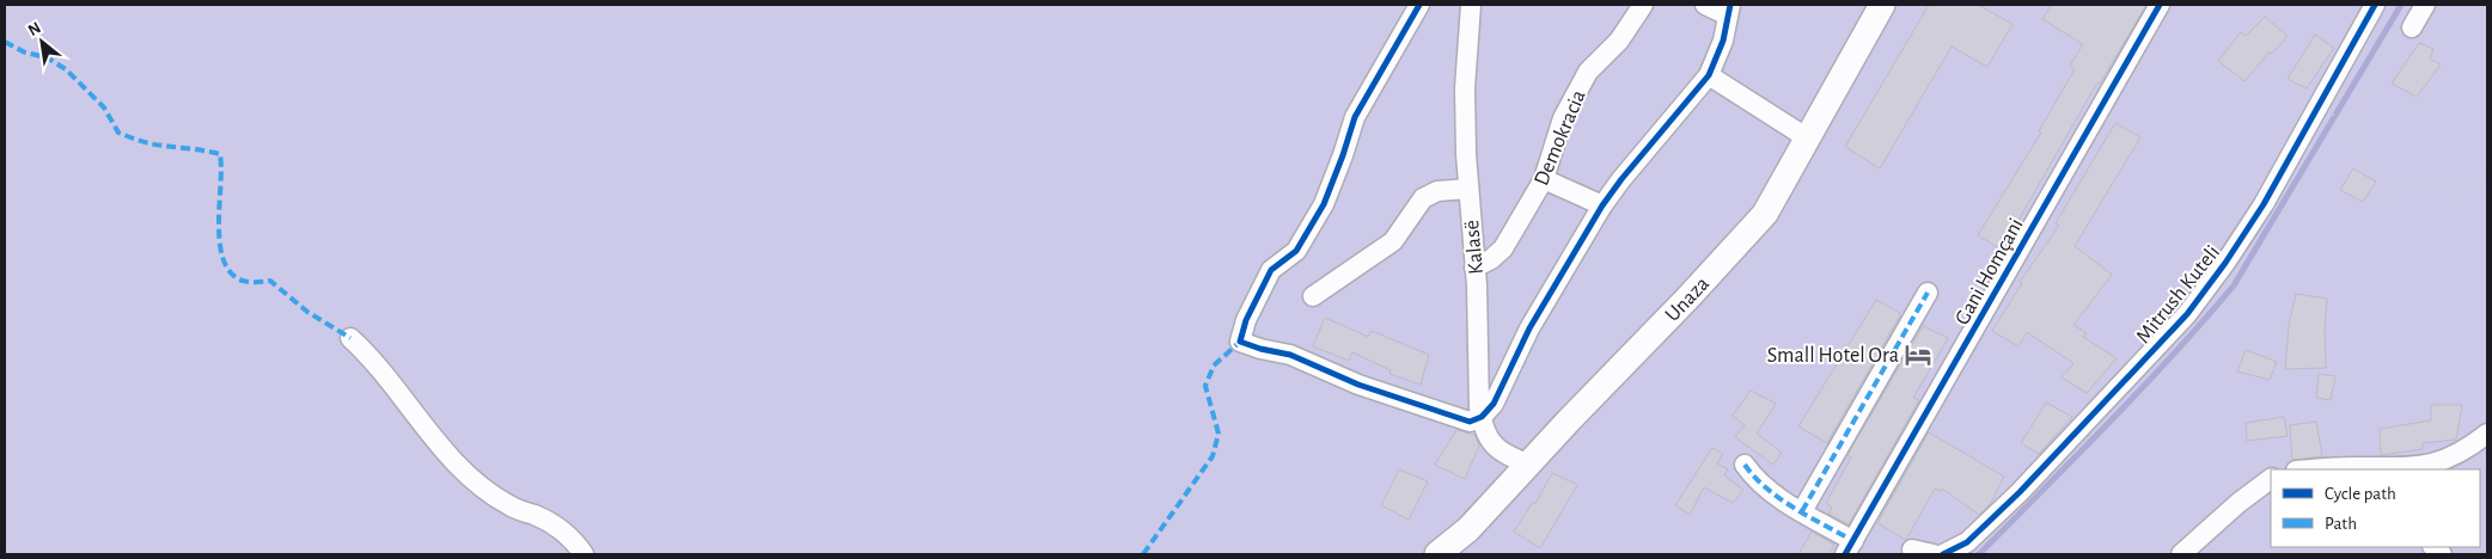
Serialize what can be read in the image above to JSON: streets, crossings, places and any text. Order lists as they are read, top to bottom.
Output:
{
  "streets": {
    "main road": ["Unaza"],
    "street": [
      "Demokracia",
      "Kalasë",
      "Gani Homçani",
      "Mitrush Kuteli"
    ]
  },
  "crossings": [
    ["Demokracia", "Kalasë"],
    ["Kalasë", "Unaza"]
  ],
  "places": {
    "hotel": ["Small Hotel Ora"]
  },
  "legend": ["Cycle path", "Path"],
  "north": "top left"
}
